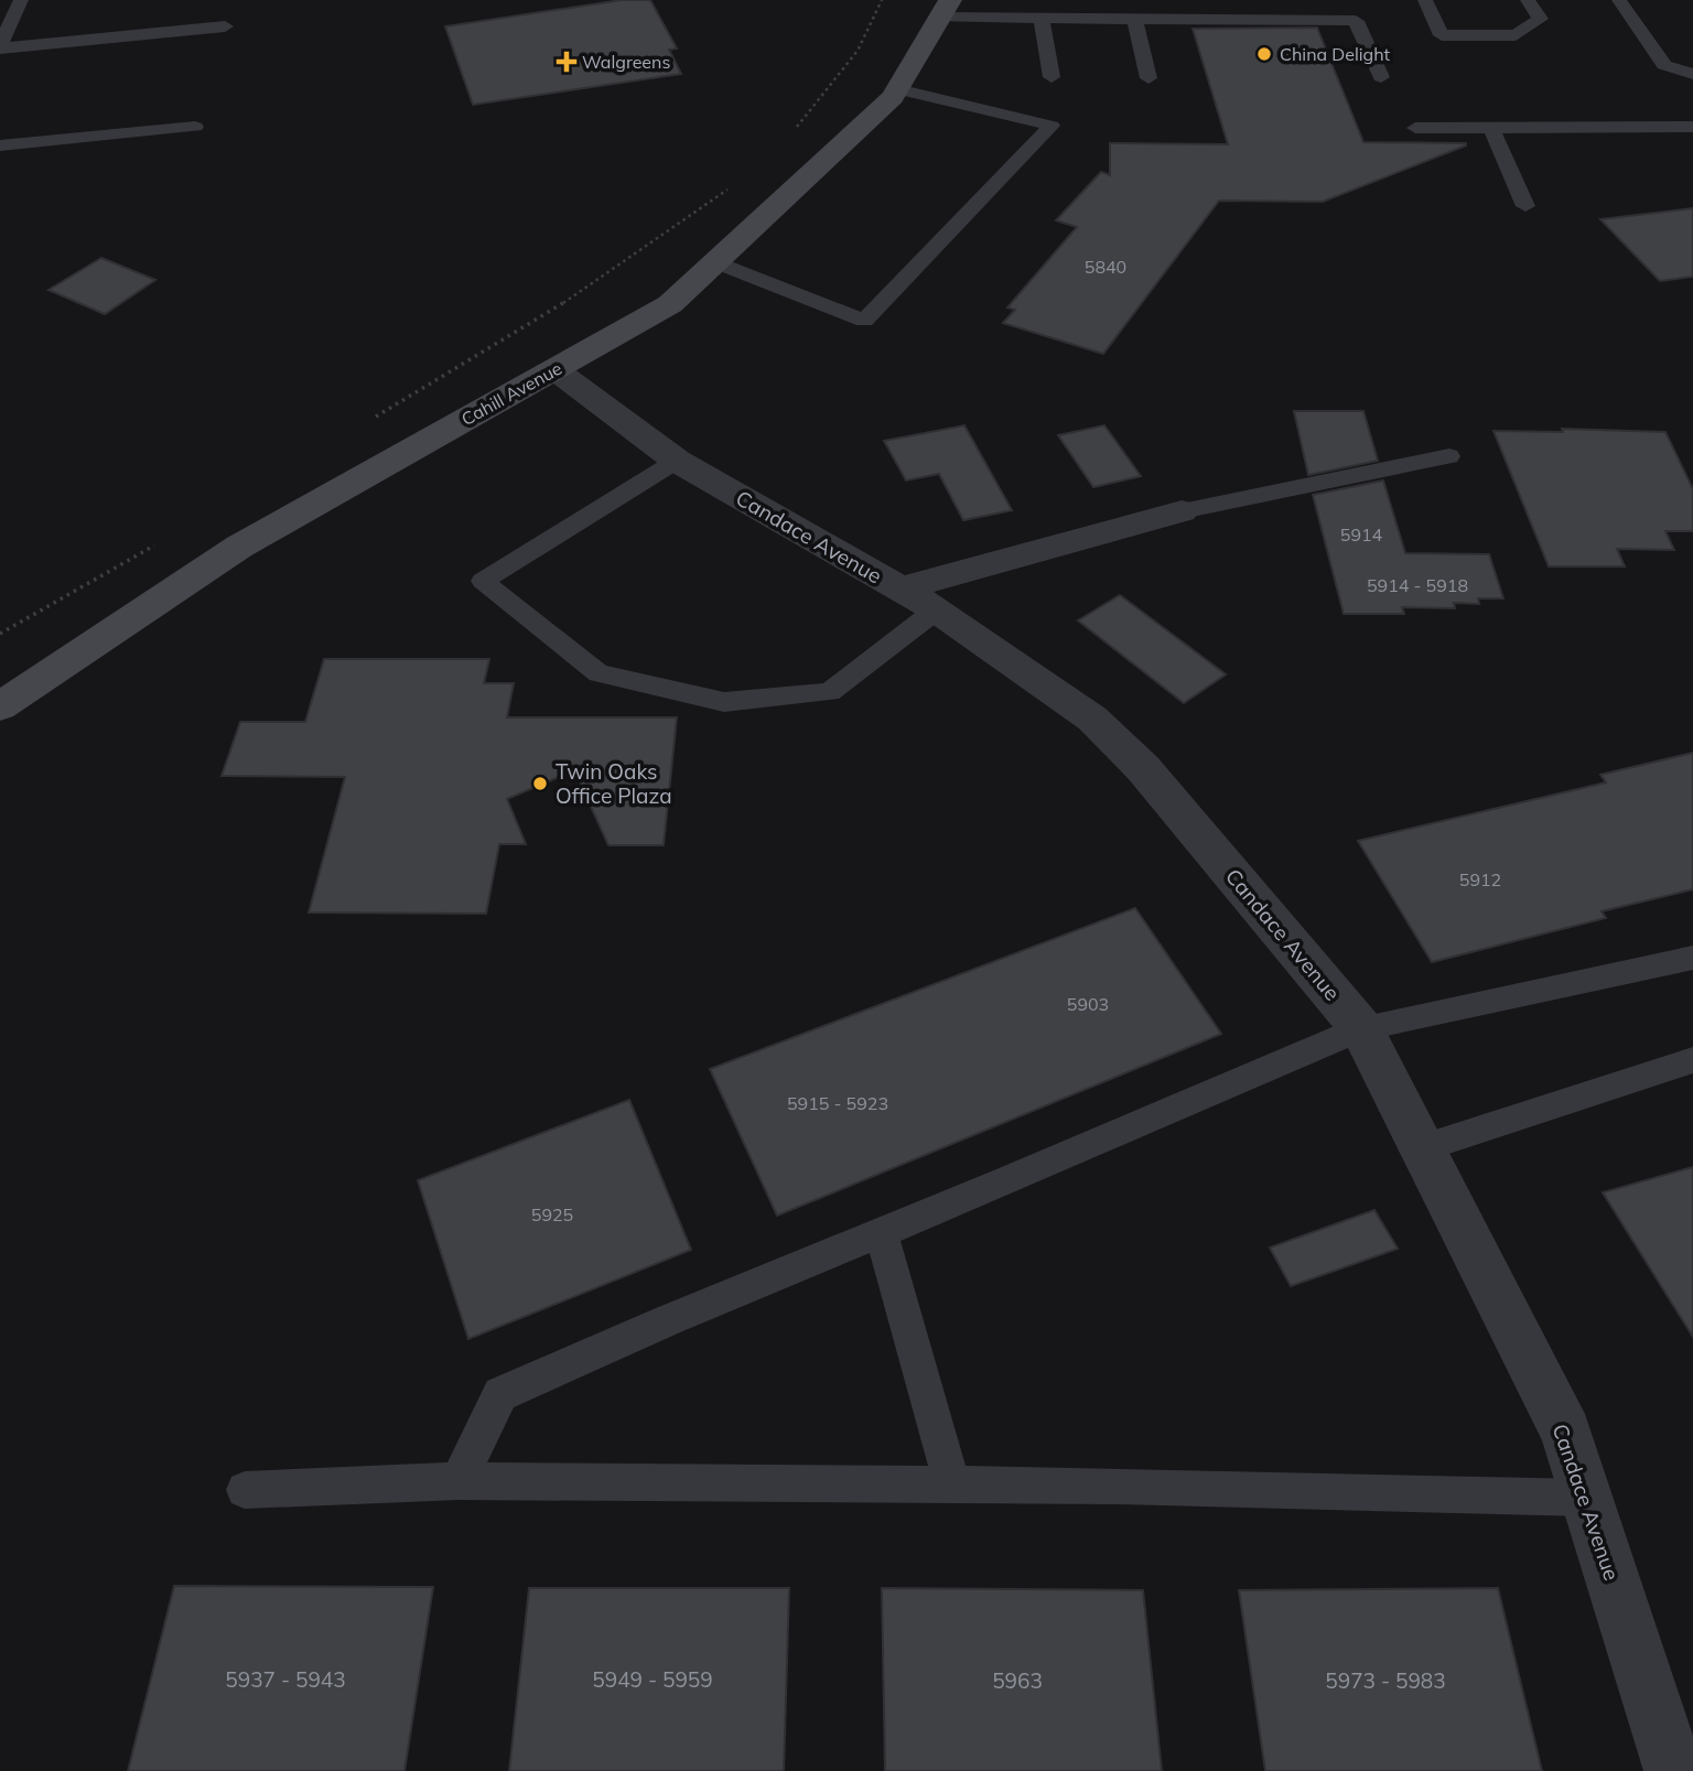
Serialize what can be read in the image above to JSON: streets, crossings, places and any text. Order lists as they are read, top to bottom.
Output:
{
  "streets": {
    "street": ["Cahill Avenue", "Candace Avenue"]
  },
  "crossings": [
    ["Cahill Avenue", "Candace Avenue"]
  ],
  "places": {
    "other": ["China Delight", "Twin Oaks Office Plaza"],
    "health": ["Walgreens"]
  },
  "house_numbers": [
    "5840",
    "5914",
    "5914 - 5918",
    "5912",
    "5903",
    "5915 - 5923",
    "5925",
    "5937 - 5943",
    "5949 - 5959",
    "5963",
    "5973 - 5983"
  ]
}
